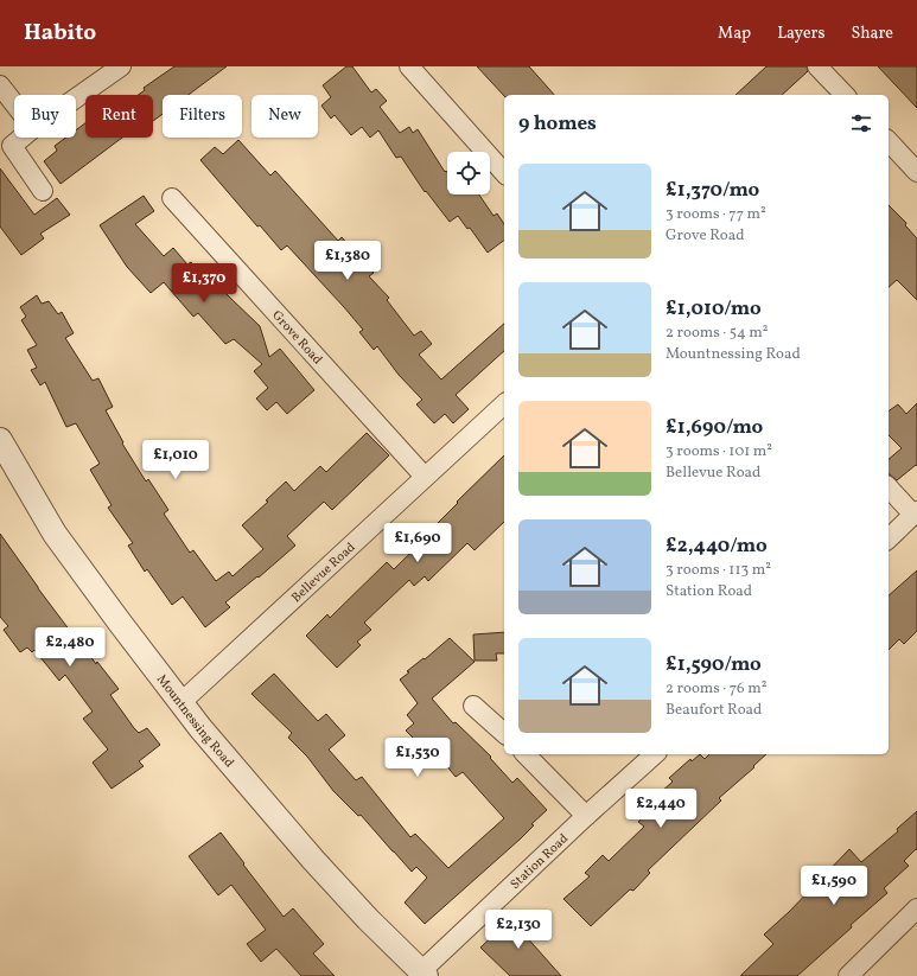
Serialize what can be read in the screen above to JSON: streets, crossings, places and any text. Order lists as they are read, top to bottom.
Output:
{
  "streets": {
    "street": [
      "Grove Road",
      "Bellevue Road",
      "Mountnessing Road",
      "Station Road"
    ]
  },
  "crossings": [
    ["Grove Road", "Bellevue Road"],
    ["Bellevue Road", "Mountnessing Road"],
    ["Mountnessing Road", "Station Road"]
  ],
  "page": {
    "header": "Habito",
    "nav": ["Map", "Layers", "Share"],
    "chip": [
      "Buy",
      "Rent",
      "Filters",
      "New"
    ],
    "heading": "9 homes",
    "list": [
      {
        "name": "£1,370/mo",
        "note": "3 rooms · 77 m² · Grove Road"
      },
      {
        "name": "£1,010/mo",
        "note": "2 rooms · 54 m² · Mountnessing Road"
      },
      {
        "name": "£1,690/mo",
        "note": "3 rooms · 101 m² · Bellevue Road"
      },
      {
        "name": "£2,440/mo",
        "note": "3 rooms · 113 m² · Station Road"
      },
      {
        "name": "£1,590/mo",
        "note": "2 rooms · 76 m² · Beaufort Road"
      }
    ],
    "price": [
      "£1,380",
      "£1,370",
      "£1,010",
      "£1,690",
      "£2,480",
      "£1,530",
      "£2,440",
      "£1,590",
      "£2,130"
    ]
  }
}
